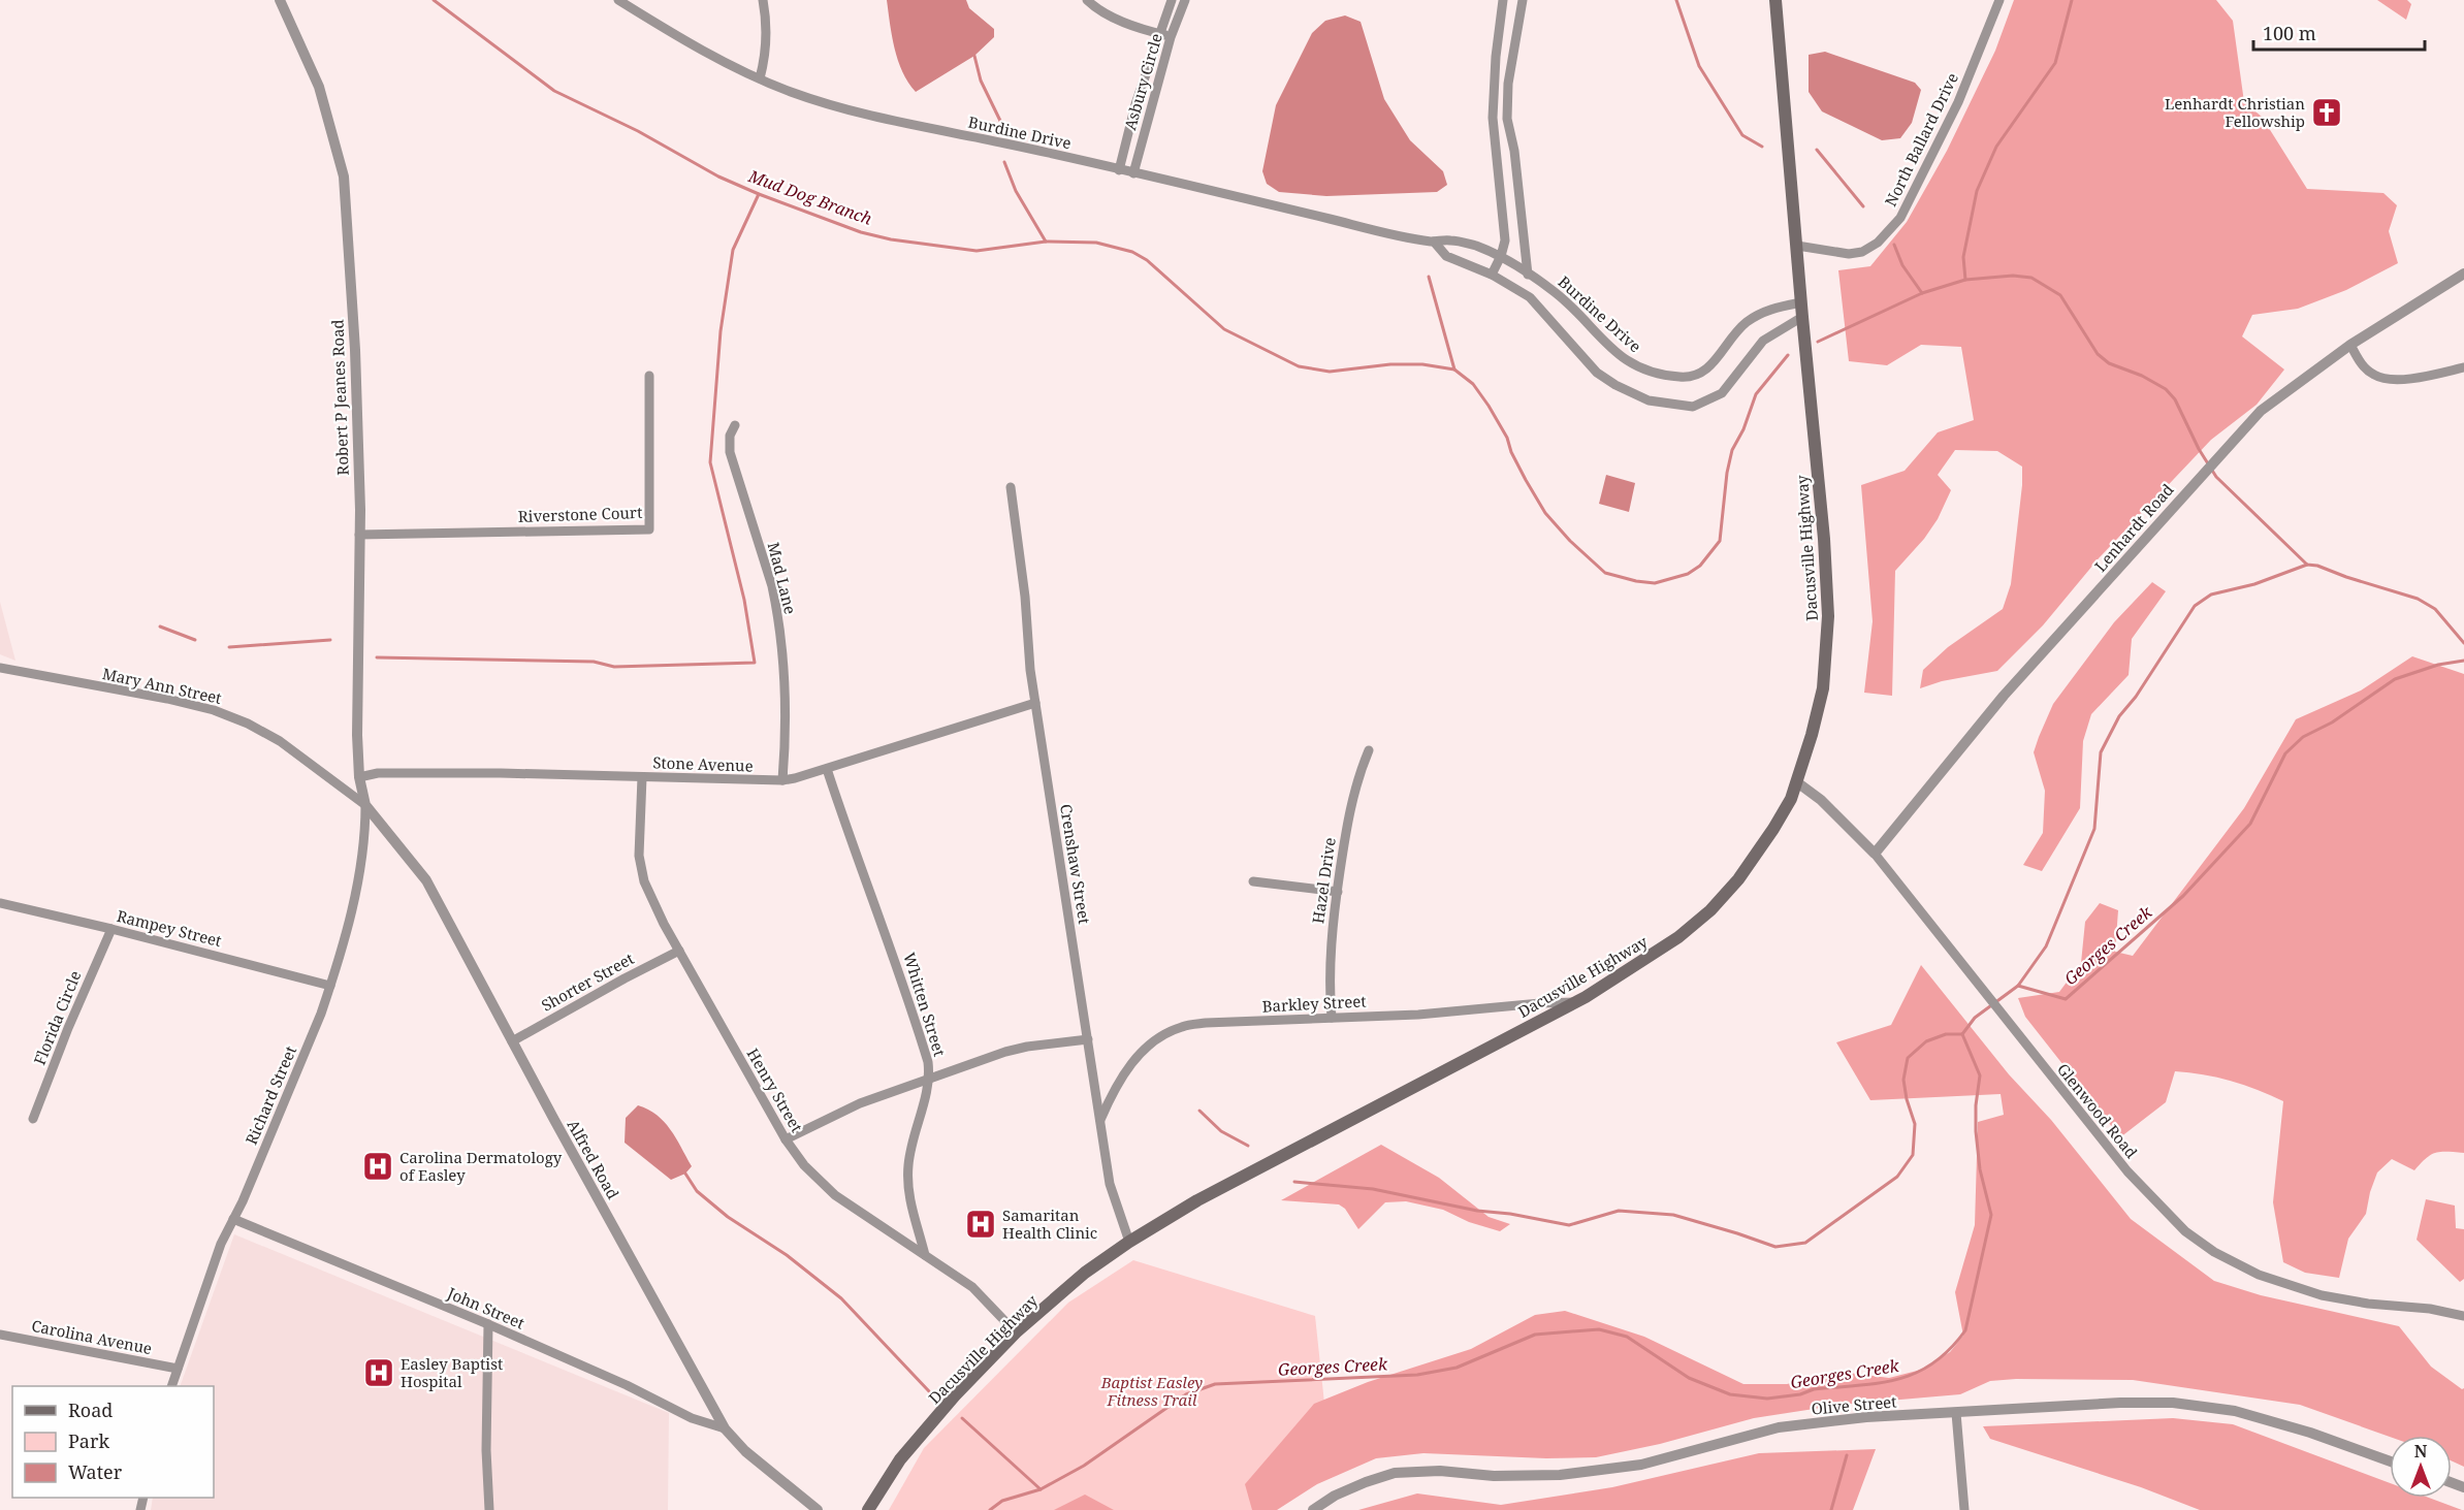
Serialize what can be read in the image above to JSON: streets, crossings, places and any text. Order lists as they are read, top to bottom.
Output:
{
  "streets": {
    "main road": ["Dacusville Highway"],
    "street": [
      "Asbury Circle",
      "Burdine Drive",
      "North Ballard Drive",
      "Robert P Jeanes Road",
      "Riverstone Court",
      "Lenhardt Road",
      "Mad Lane",
      "Mary Ann Street",
      "Stone Avenue",
      "Crenshaw Street",
      "Hazel Drive",
      "Rampey Street",
      "Shorter Street",
      "Barkley Street",
      "Whitten Street",
      "Florida Circle",
      "Henry Street",
      "Richard Street",
      "Glenwood Road",
      "Alfred Road",
      "John Street",
      "Carolina Avenue",
      "Olive Street"
    ]
  },
  "crossings": [
    ["Asbury Circle", "Burdine Drive"],
    ["Burdine Drive", "Dacusville Highway"],
    ["North Ballard Drive", "Dacusville Highway"],
    ["Robert P Jeanes Road", "Riverstone Court"],
    ["Robert P Jeanes Road", "Mary Ann Street"],
    ["Robert P Jeanes Road", "Stone Avenue"],
    ["Robert P Jeanes Road", "Richard Street"],
    ["Robert P Jeanes Road", "Alfred Road"],
    ["Lenhardt Road", "Glenwood Road"],
    ["Dacusville Highway", "Crenshaw Street"],
    ["Dacusville Highway", "Barkley Street"],
    ["Dacusville Highway", "Henry Street"],
    ["Dacusville Highway", "Glenwood Road"],
    ["Mad Lane", "Stone Avenue"],
    ["Mary Ann Street", "Richard Street"],
    ["Mary Ann Street", "Alfred Road"],
    ["Stone Avenue", "Crenshaw Street"],
    ["Stone Avenue", "Whitten Street"],
    ["Stone Avenue", "Henry Street"],
    ["Crenshaw Street", "Barkley Street"],
    ["Hazel Drive", "Barkley Street"],
    ["Rampey Street", "Florida Circle"],
    ["Rampey Street", "Richard Street"],
    ["Shorter Street", "Henry Street"],
    ["Shorter Street", "Alfred Road"],
    ["Whitten Street", "Henry Street"],
    ["Richard Street", "Alfred Road"],
    ["Richard Street", "John Street"],
    ["Richard Street", "Carolina Avenue"],
    ["Alfred Road", "John Street"]
  ],
  "water": ["Mud Dog Branch", "Georges Creek"],
  "parks": ["Baptist Easley Fitness Trail"],
  "places": {
    "church": ["Lenhardt Christian Fellowship"],
    "hospital": ["Carolina Dermatology of Easley", "Samaritan Health Clinic", "Easley Baptist Hospital"]
  },
  "legend": ["Road", "Park", "Water"],
  "scale_bar": "100 m",
  "north": "top"
}
